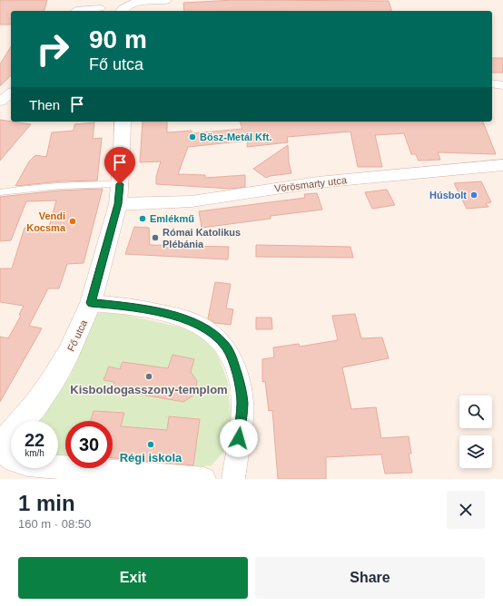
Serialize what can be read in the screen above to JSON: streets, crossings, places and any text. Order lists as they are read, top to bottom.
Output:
{
  "streets": {
    "street": ["Vörösmarty utca", "Fő utca"]
  },
  "crossings": [
    ["Vörösmarty utca", "Fő utca"]
  ],
  "places": [
    "Bösz-Metál Kft.",
    "Húsbolt",
    "Emlékmű",
    "Vendi Kocsma",
    "Római Katolikus Plébánia",
    "Kisboldogasszony-templom",
    "Régi iskola"
  ],
  "page": {
    "turn": ["90 m", "Fő utca"],
    "then": "Then",
    "speed": "22 km/h",
    "limit": "30",
    "heading": ["1 min", "160 m · 08:50"],
    "buttons": ["Exit", "Share"]
  }
}
